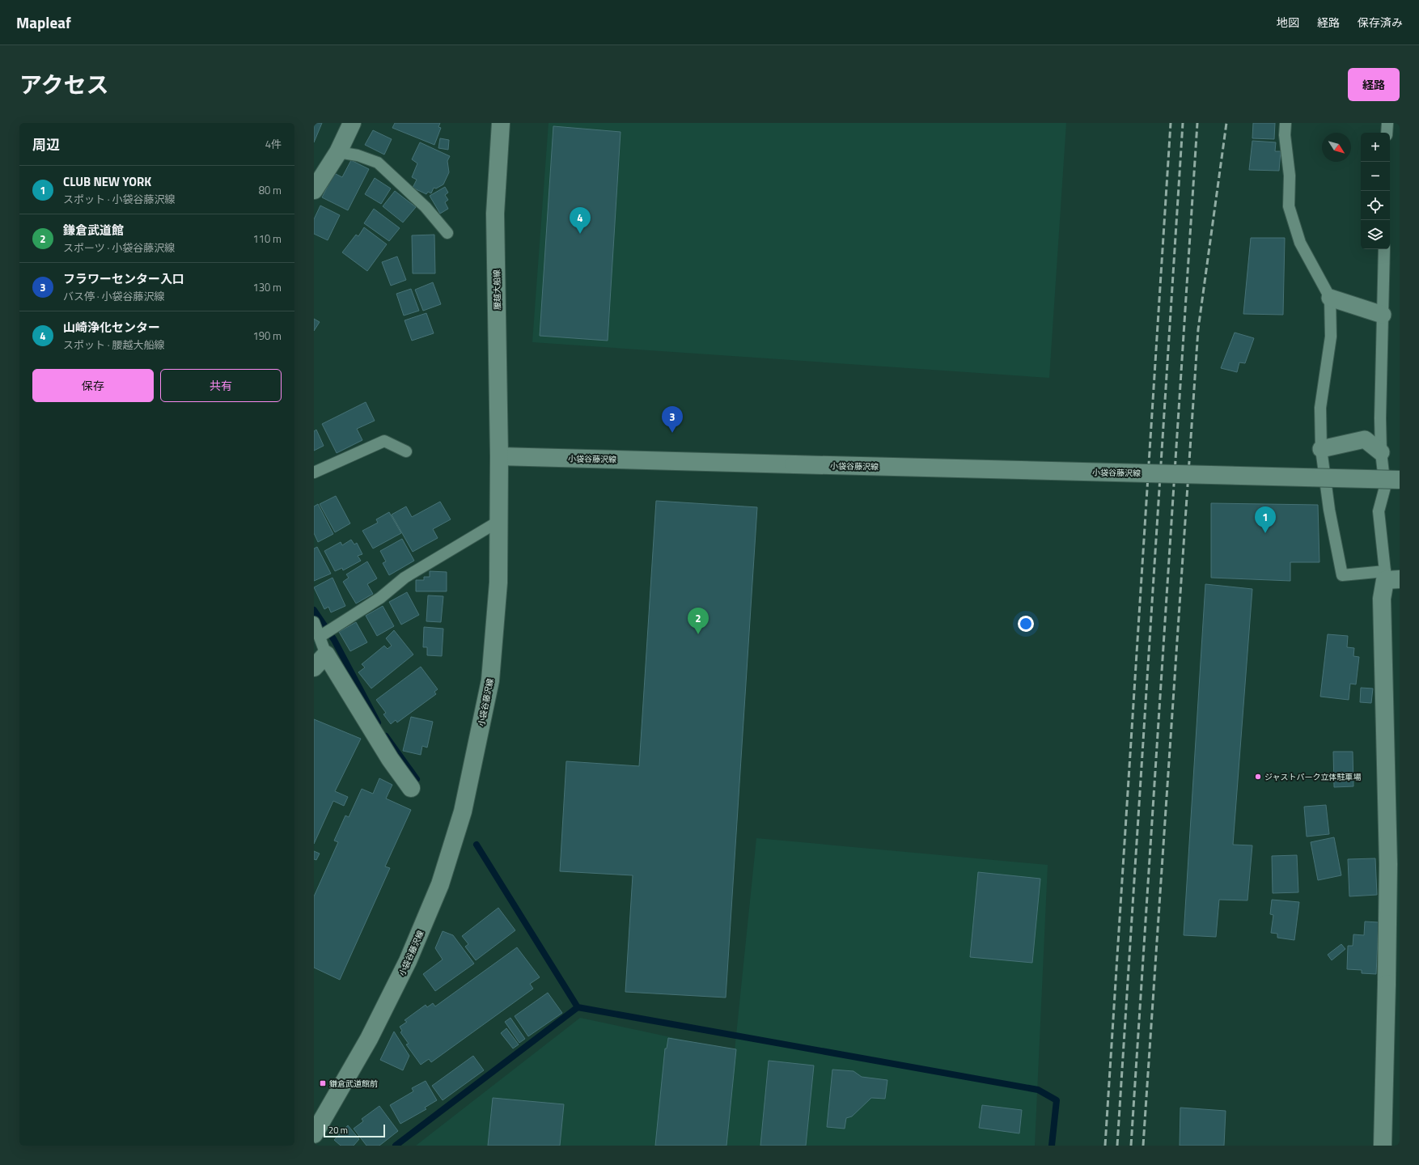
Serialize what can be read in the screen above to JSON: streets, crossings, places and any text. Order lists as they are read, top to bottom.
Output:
{
  "streets": {
    "main road": ["腰越大船線", "小袋谷藤沢線"]
  },
  "crossings": [
    ["腰越大船線", "小袋谷藤沢線"]
  ],
  "places": {
    "other": ["ジャストパーク立体駐車場"],
    "transit": ["鎌倉武道館前"]
  },
  "scale_bar": "20 m",
  "north": "bottom right",
  "page": {
    "header": "Mapleaf",
    "nav": ["地図", "経路", "保存済み"],
    "title": "アクセス",
    "buttons": [
      "経路",
      ["保存", "共有"]
    ],
    "heading": ["周辺", "4件"],
    "map_buttons": ["+", "−"],
    "list": [
      {
        "mark": "1",
        "name": "CLUB NEW YORK",
        "note": "スポット · 小袋谷藤沢線",
        "value": "80 m"
      },
      {
        "mark": "2",
        "name": "鎌倉武道館",
        "note": "スポーツ · 小袋谷藤沢線",
        "value": "110 m"
      },
      {
        "mark": "3",
        "name": "フラワーセンター入口",
        "note": "バス停 · 小袋谷藤沢線",
        "value": "130 m"
      },
      {
        "mark": "4",
        "name": "山崎浄化センター",
        "note": "スポット · 腰越大船線",
        "value": "190 m"
      }
    ],
    "pins": [
      "4",
      "3",
      "1",
      "2"
    ],
    "scale": "20 m"
  }
}
